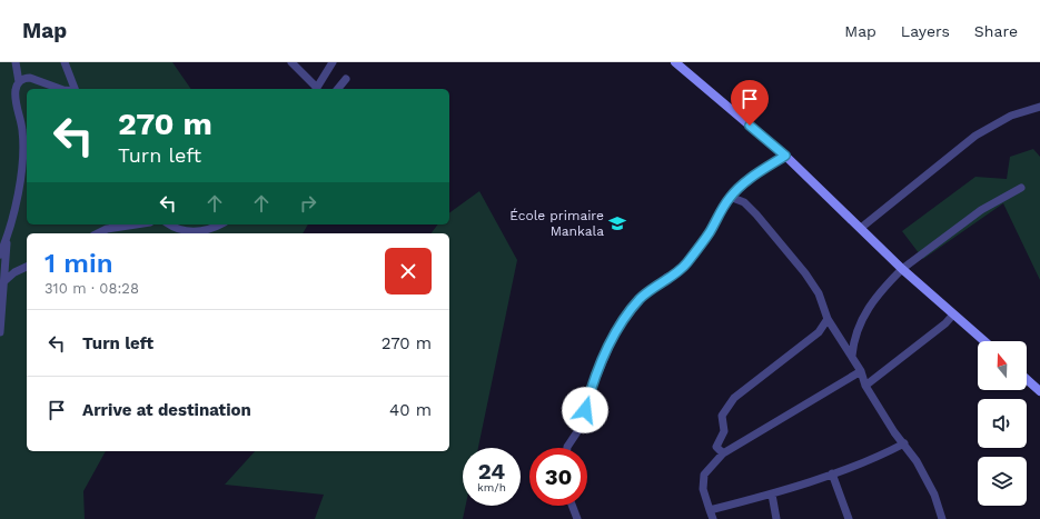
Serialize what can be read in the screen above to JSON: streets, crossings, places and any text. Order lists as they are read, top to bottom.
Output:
{
  "places": {
    "school or university": ["École primaire Mankala"]
  },
  "north": "top",
  "page": {
    "header": "Map",
    "nav": ["Map", "Layers", "Share"],
    "turn": ["270 m", "Turn left"],
    "heading": ["1 min", "310 m · 08:28"],
    "list": [
      {
        "name": "Turn left",
        "value": "270 m"
      },
      {
        "name": "Arrive at destination",
        "value": "40 m"
      }
    ],
    "speed": "24 km/h",
    "limit": "30"
  }
}
